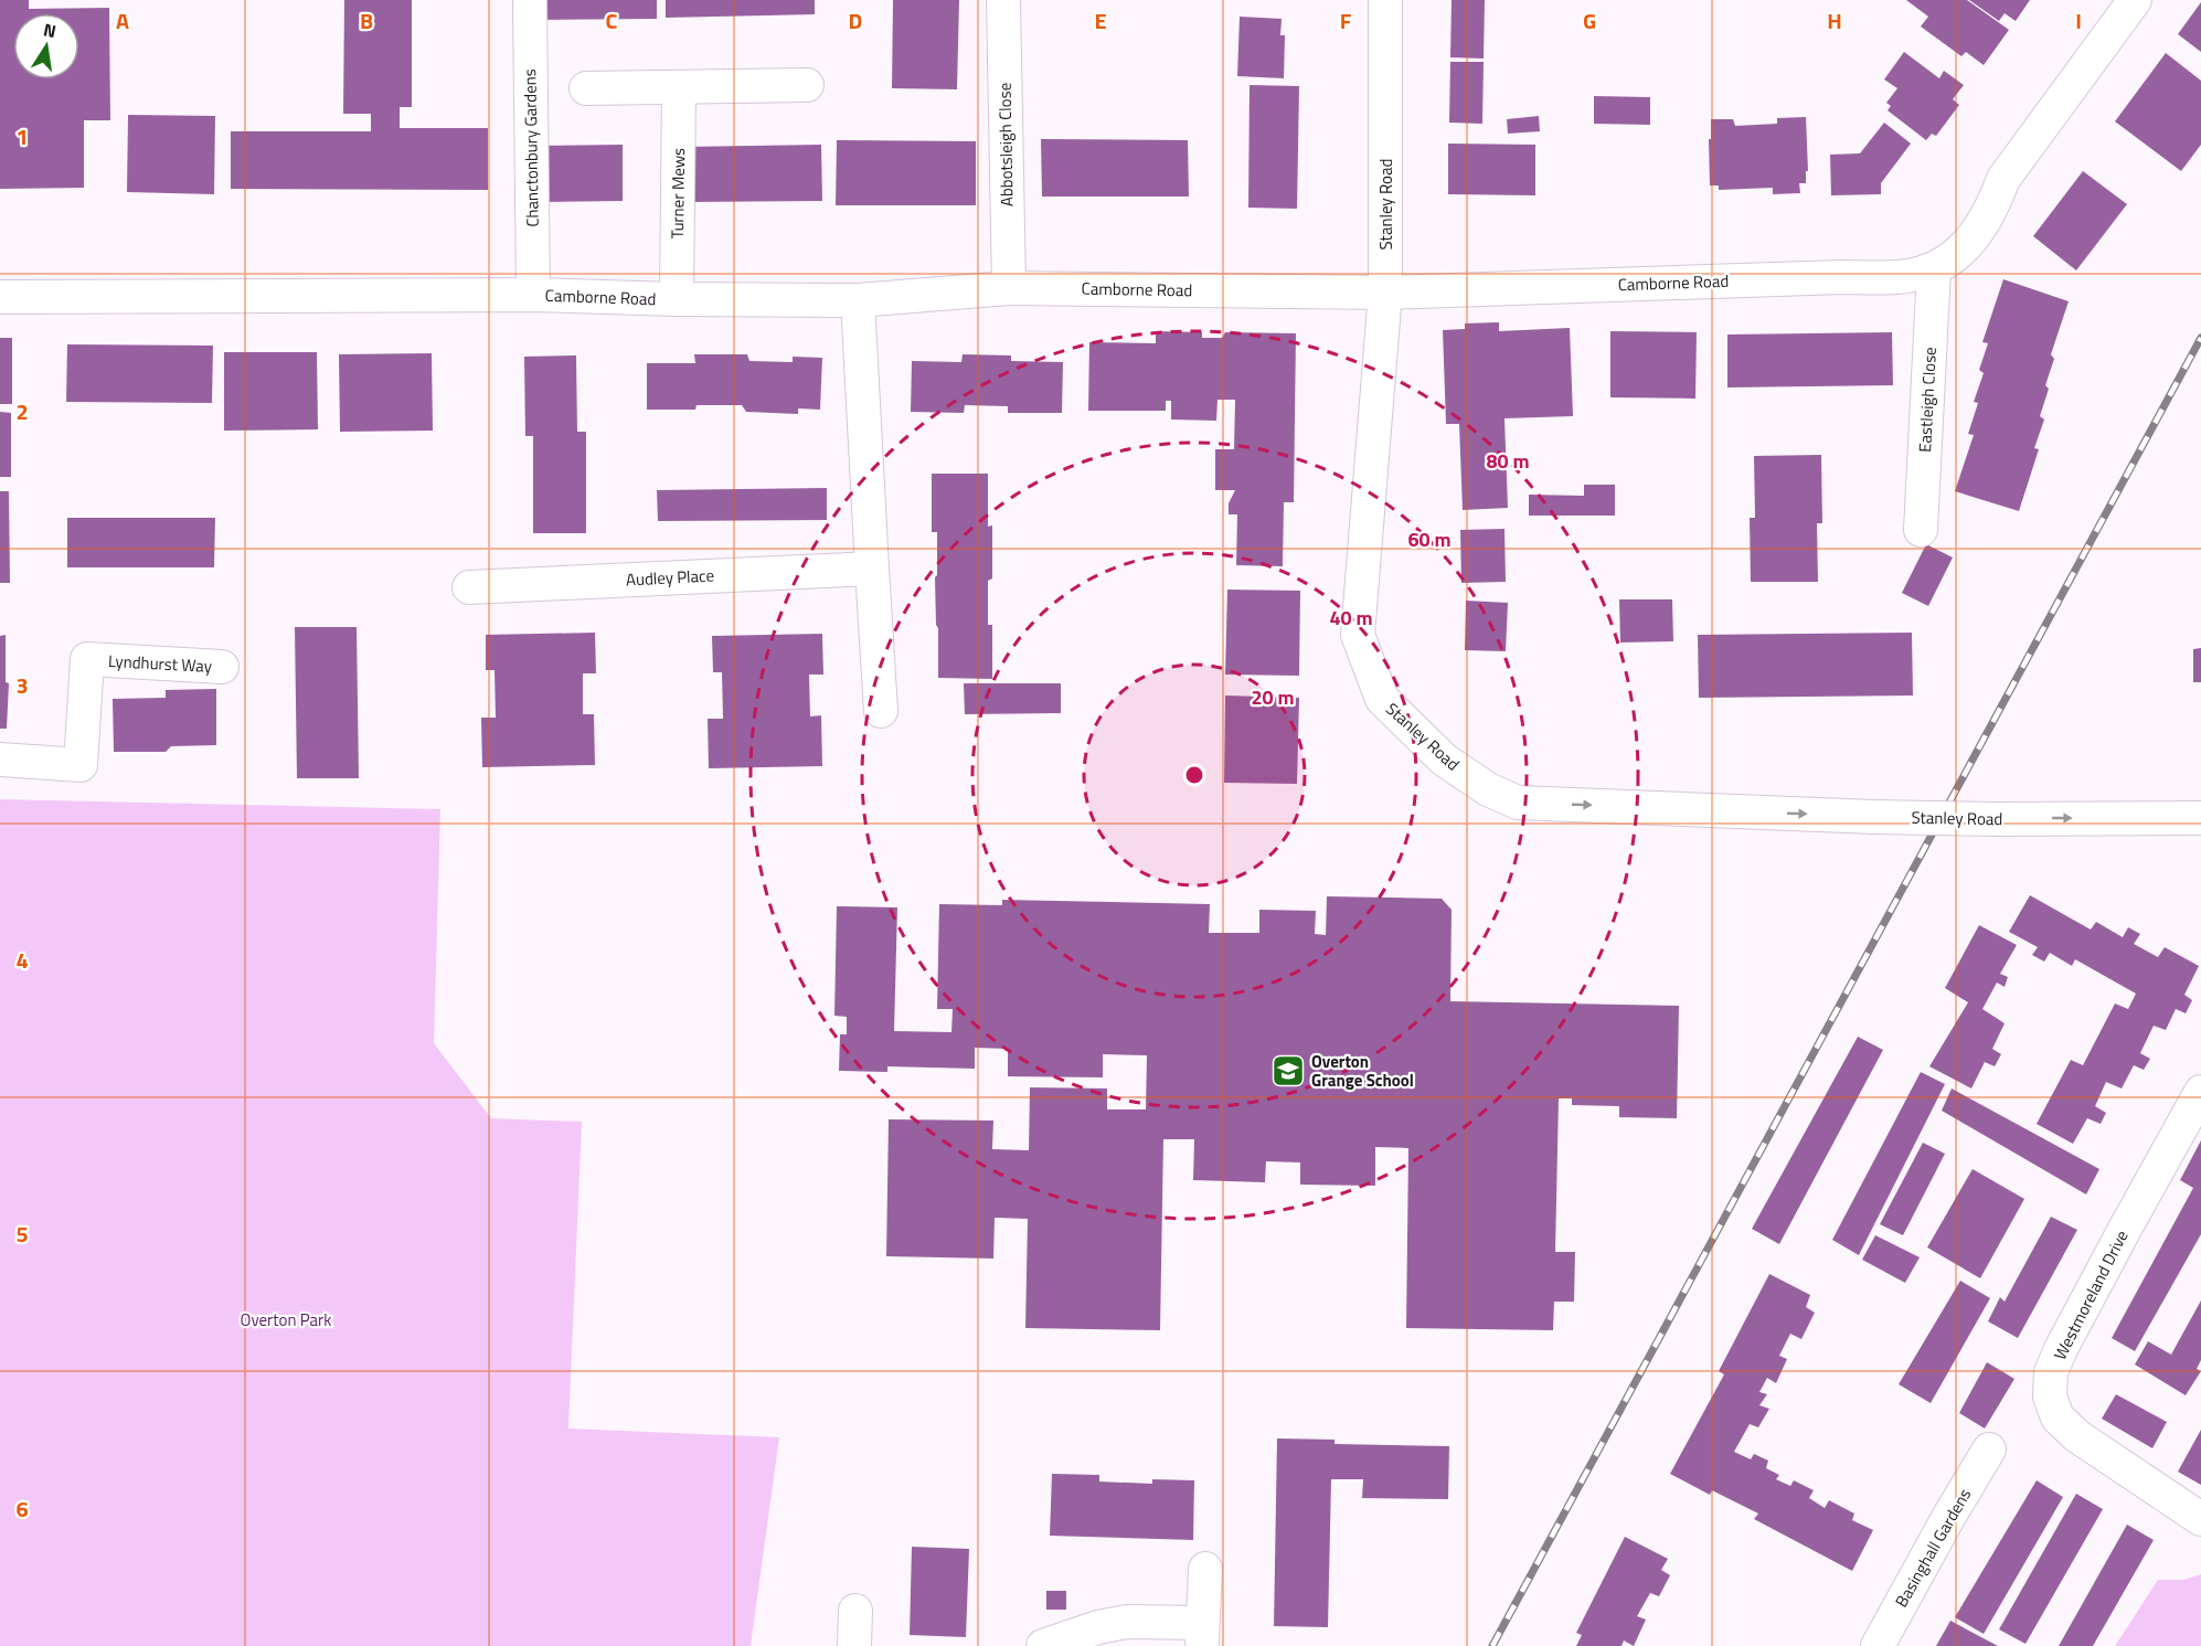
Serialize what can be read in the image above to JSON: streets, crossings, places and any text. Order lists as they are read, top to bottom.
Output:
{
  "streets": {
    "street": [
      "Abbotsleigh Close",
      "Chanctonbury Gardens",
      "Turner Mews",
      "Stanley Road",
      "Camborne Road",
      "Eastleigh Close",
      "Audley Place",
      "Lyndhurst Way",
      "Westmoreland Drive",
      "Basinghall Gardens"
    ]
  },
  "crossings": [
    ["Abbotsleigh Close", "Camborne Road"],
    ["Chanctonbury Gardens", "Camborne Road"],
    ["Turner Mews", "Camborne Road"],
    ["Stanley Road", "Camborne Road"],
    ["Camborne Road", "Eastleigh Close"]
  ],
  "parks": ["Overton Park"],
  "places": {
    "school or university": ["Overton Grange School"]
  },
  "north": "top",
  "grid": {
    "columns": [
      "A",
      "B",
      "C",
      "D",
      "E",
      "F",
      "G",
      "H",
      "I"
    ],
    "rows": [
      "1",
      "2",
      "3",
      "4",
      "5",
      "6"
    ]
  },
  "rings": [
    "80 m",
    "60 m",
    "40 m",
    "20 m"
  ]
}
